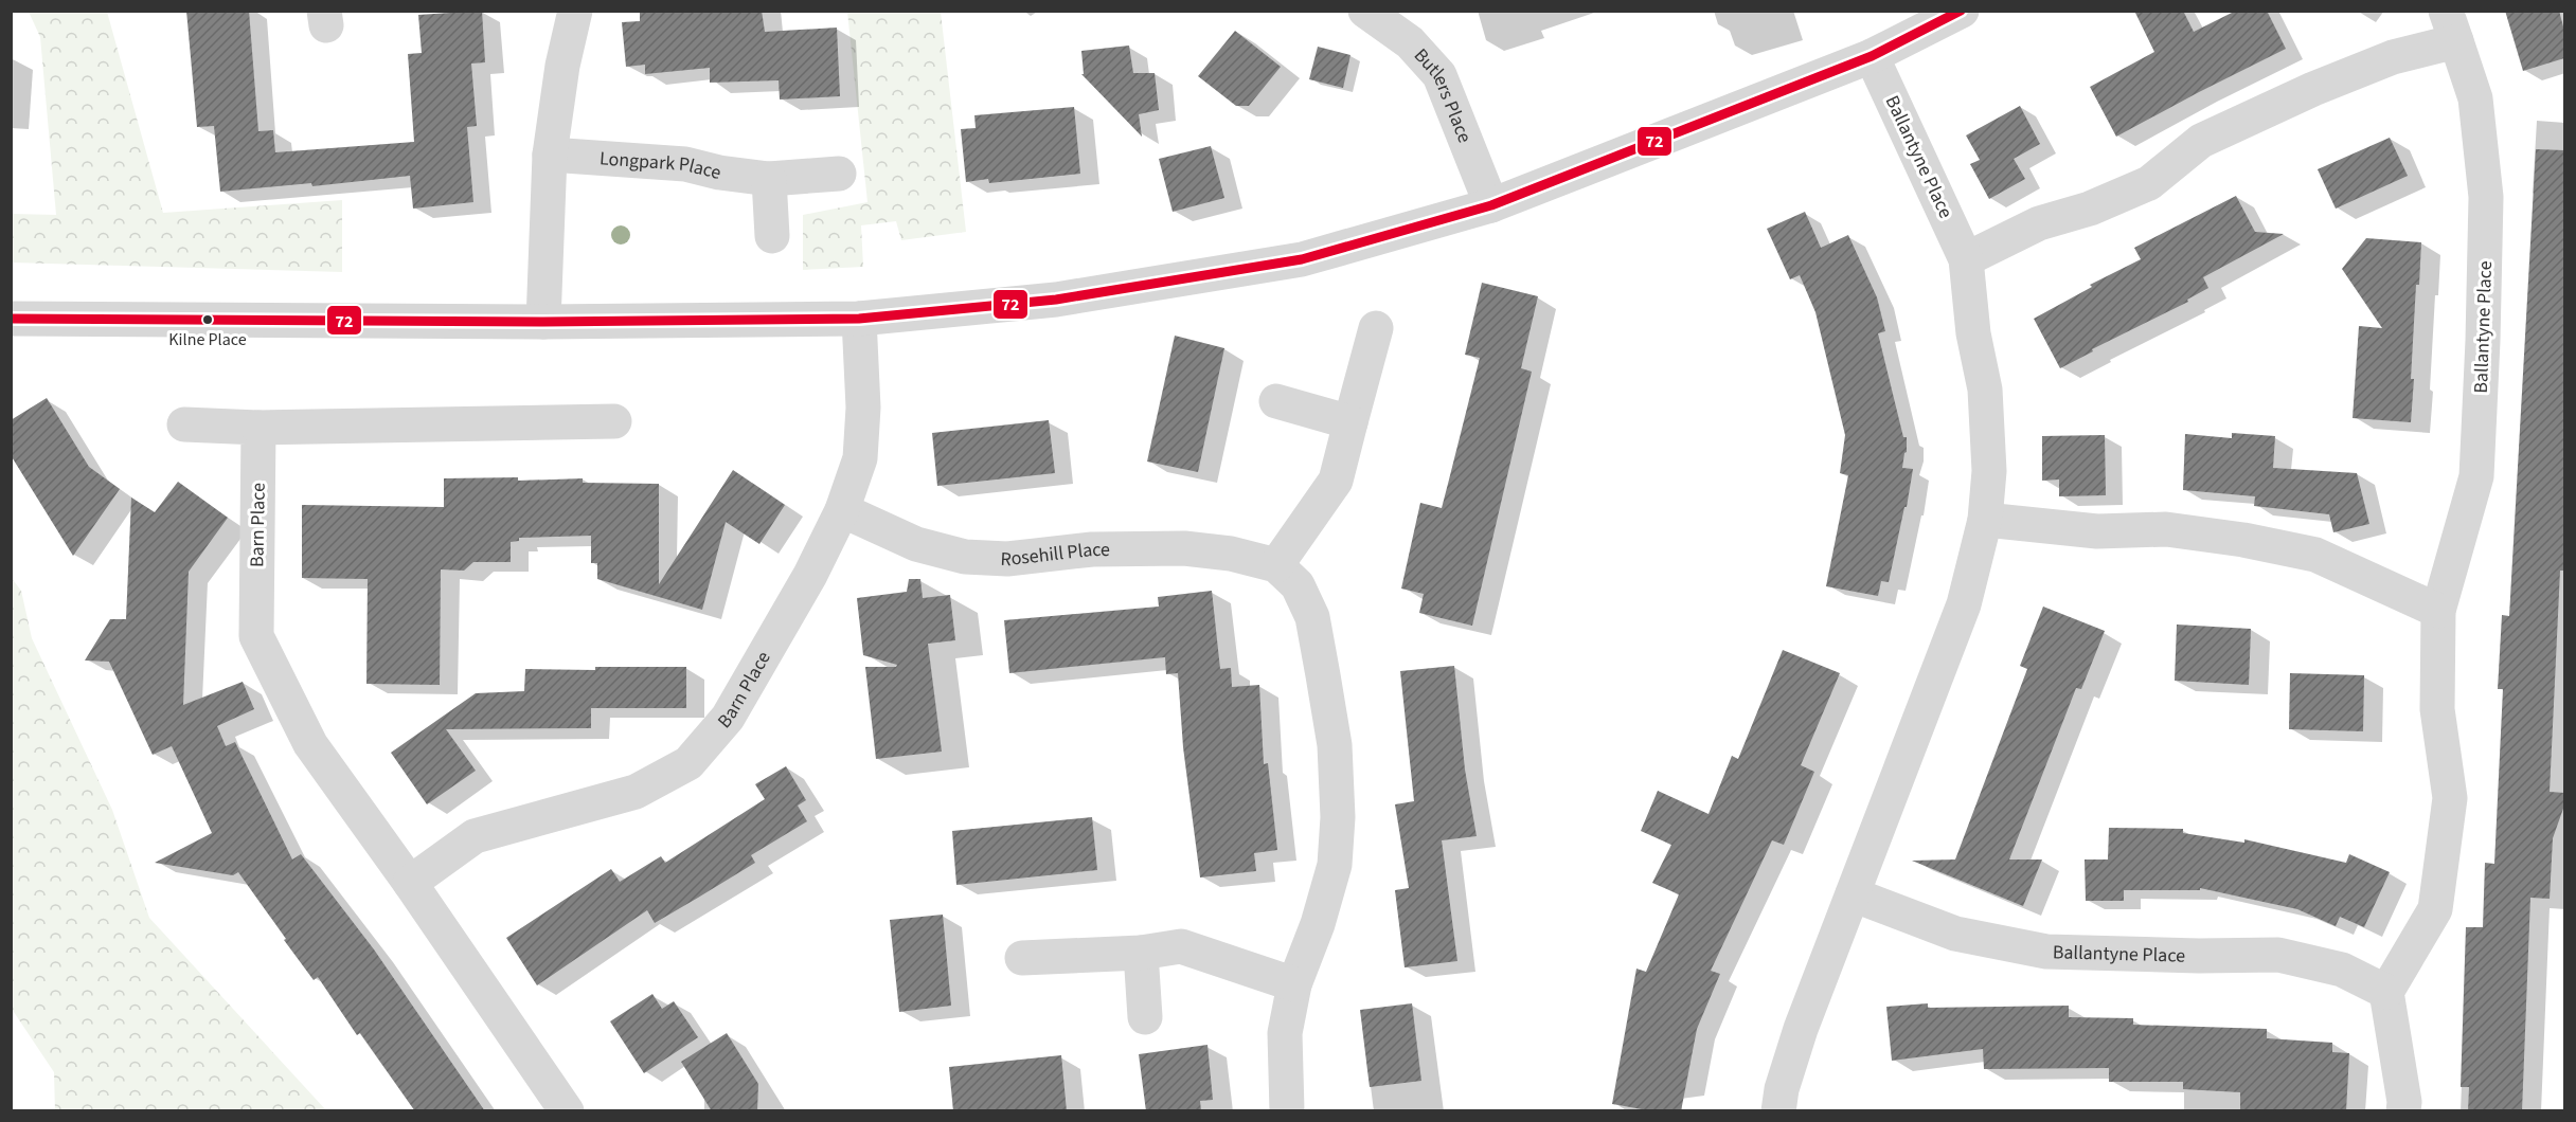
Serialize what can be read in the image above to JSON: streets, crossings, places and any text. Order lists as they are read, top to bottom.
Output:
{
  "streets": {
    "street": [
      "Butlers Place",
      "Ballantyne Place",
      "Longpark Place",
      "Barn Place",
      "Rosehill Place"
    ]
  },
  "crossings": [
    ["Barn Place", "Rosehill Place"]
  ],
  "places": ["Kilne Place"],
  "lines": ["transit line 72"]
}
